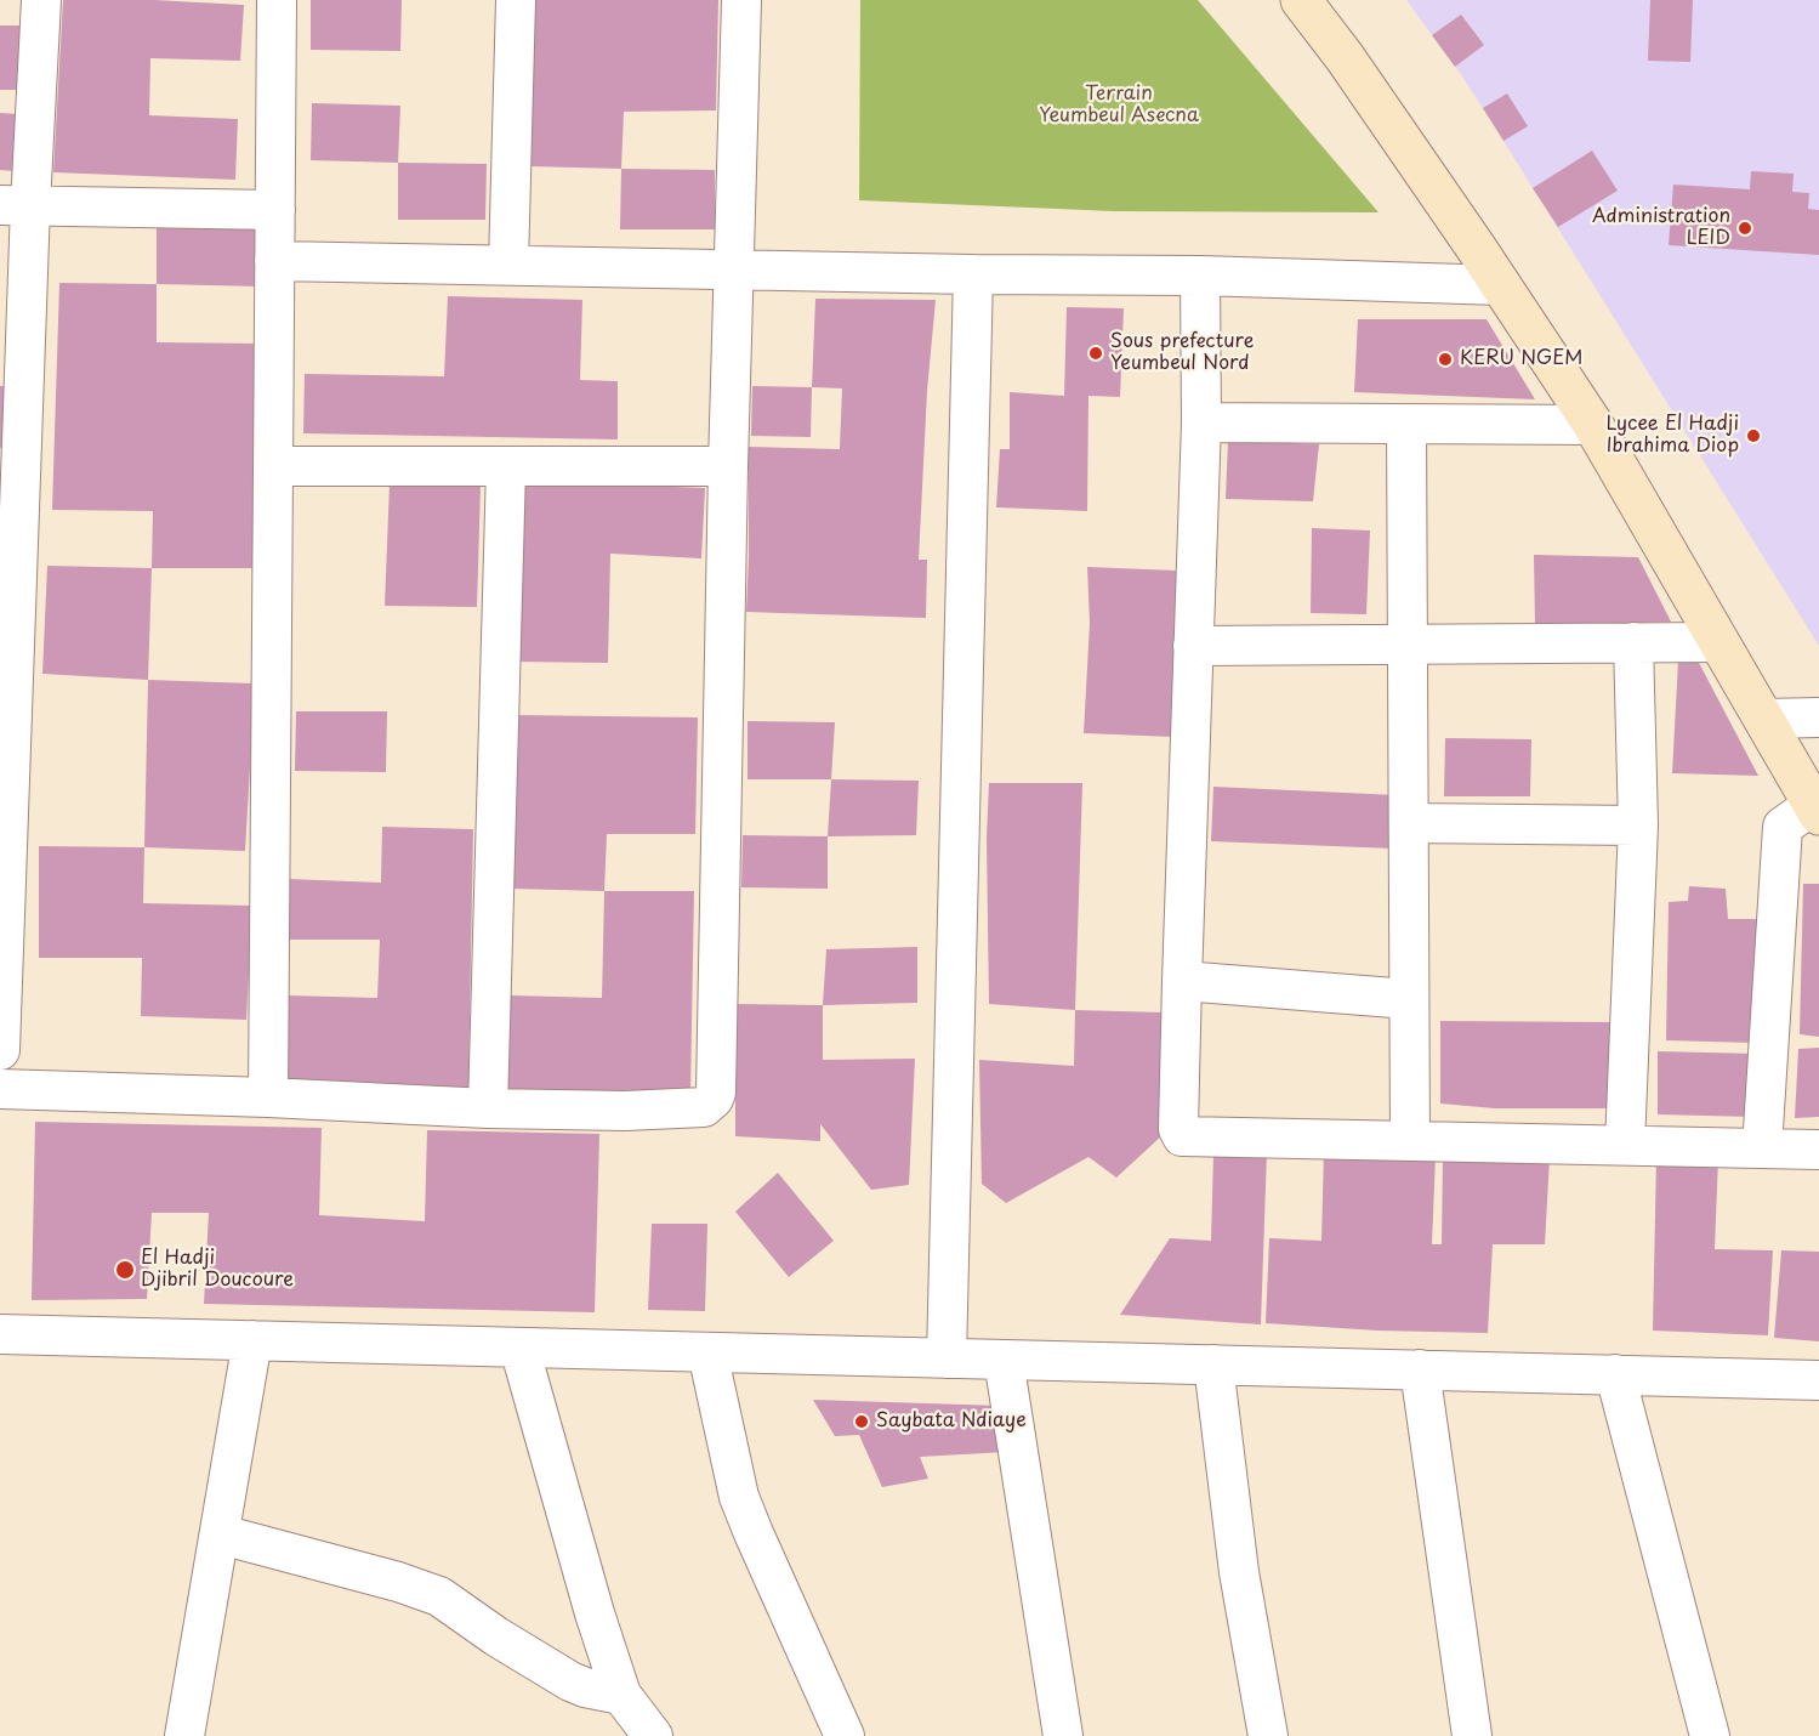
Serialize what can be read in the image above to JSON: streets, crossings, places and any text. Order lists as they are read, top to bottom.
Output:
{
  "parks": ["Terrain Yeumbeul Asecna"],
  "places": [
    "Administration LEID",
    "Sous prefecture Yeumbeul Nord",
    "KERU NGEM",
    "Lycee El Hadji Ibrahima Diop",
    "El Hadji Djibril Doucoure",
    "Saybata Ndiaye"
  ]
}
